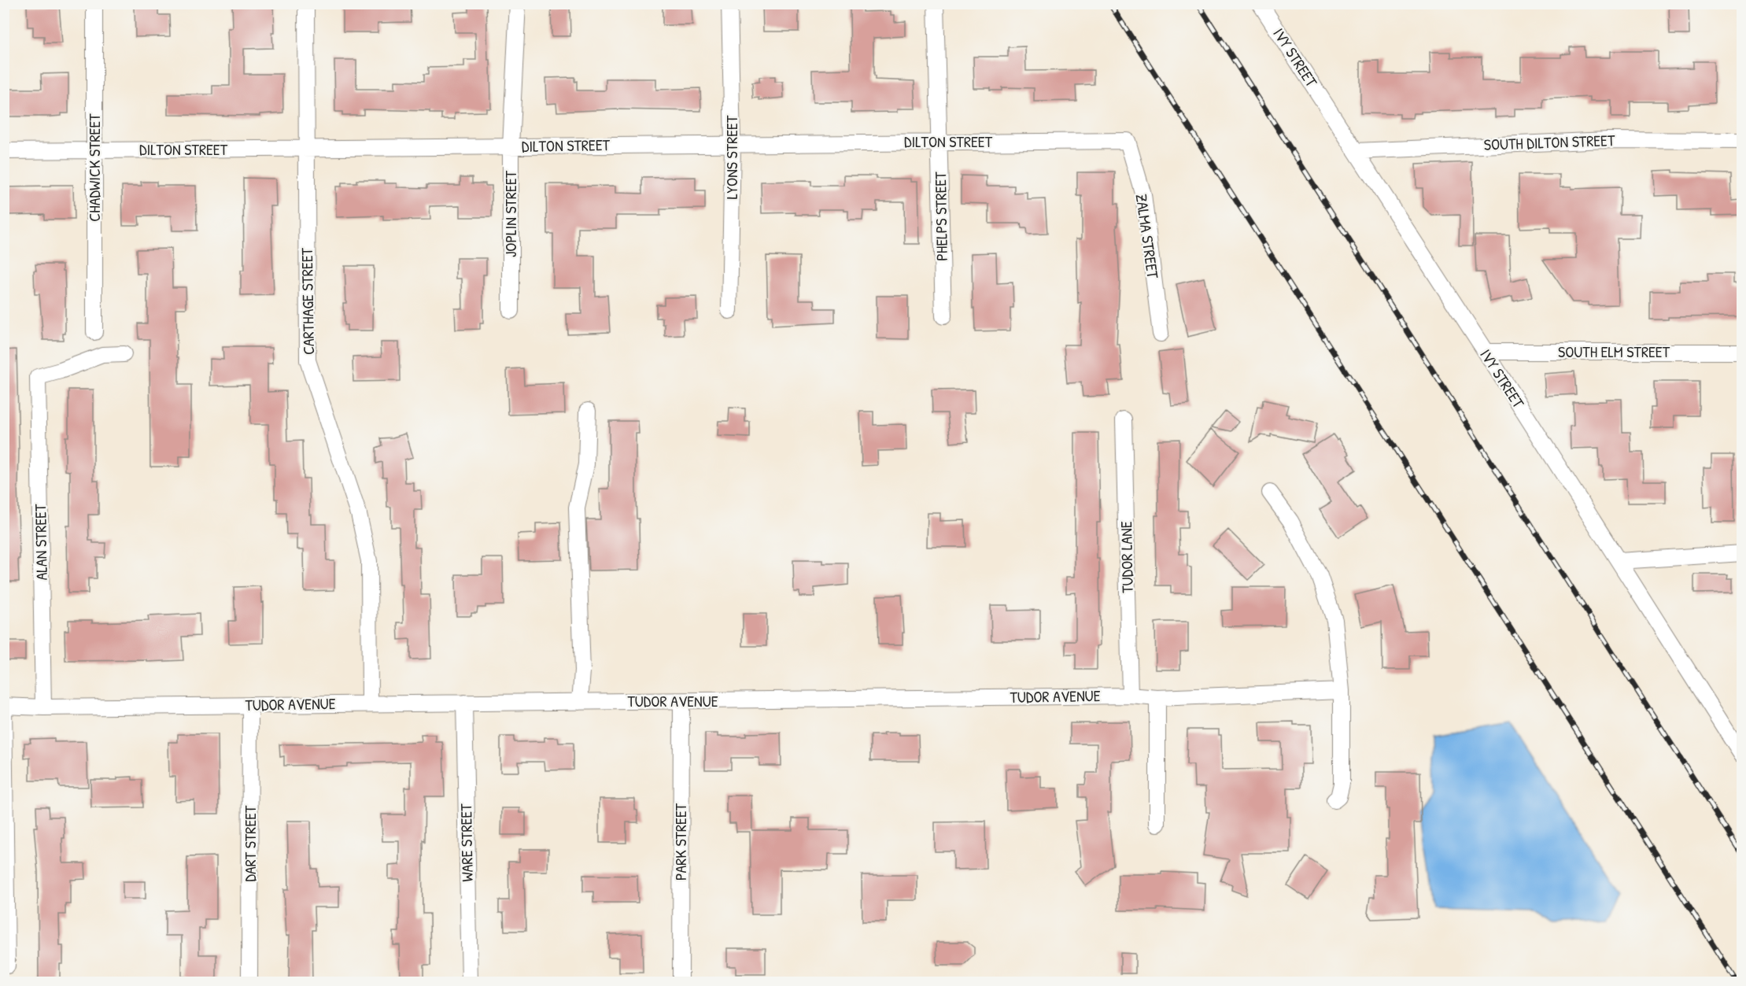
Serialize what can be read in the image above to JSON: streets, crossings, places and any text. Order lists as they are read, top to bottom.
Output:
{
  "streets": {
    "street": [
      "IVY STREET",
      "DILTON STREET",
      "SOUTH DILTON STREET",
      "LYONS STREET",
      "CHADWICK STREET",
      "JOPLIN STREET",
      "PHELPS STREET",
      "ZALMA STREET",
      "CARTHAGE STREET",
      "SOUTH ELM STREET",
      "ALAN STREET",
      "TUDOR LANE",
      "TUDOR AVENUE",
      "PARK STREET",
      "WARE STREET",
      "DART STREET"
    ]
  },
  "crossings": [
    ["IVY STREET", "SOUTH DILTON STREET"],
    ["IVY STREET", "SOUTH ELM STREET"],
    ["DILTON STREET", "LYONS STREET"],
    ["DILTON STREET", "CHADWICK STREET"],
    ["DILTON STREET", "JOPLIN STREET"],
    ["DILTON STREET", "PHELPS STREET"],
    ["DILTON STREET", "ZALMA STREET"],
    ["DILTON STREET", "CARTHAGE STREET"],
    ["CARTHAGE STREET", "TUDOR AVENUE"],
    ["ALAN STREET", "TUDOR AVENUE"],
    ["TUDOR LANE", "TUDOR AVENUE"],
    ["TUDOR AVENUE", "PARK STREET"],
    ["TUDOR AVENUE", "WARE STREET"],
    ["TUDOR AVENUE", "DART STREET"]
  ]
}
